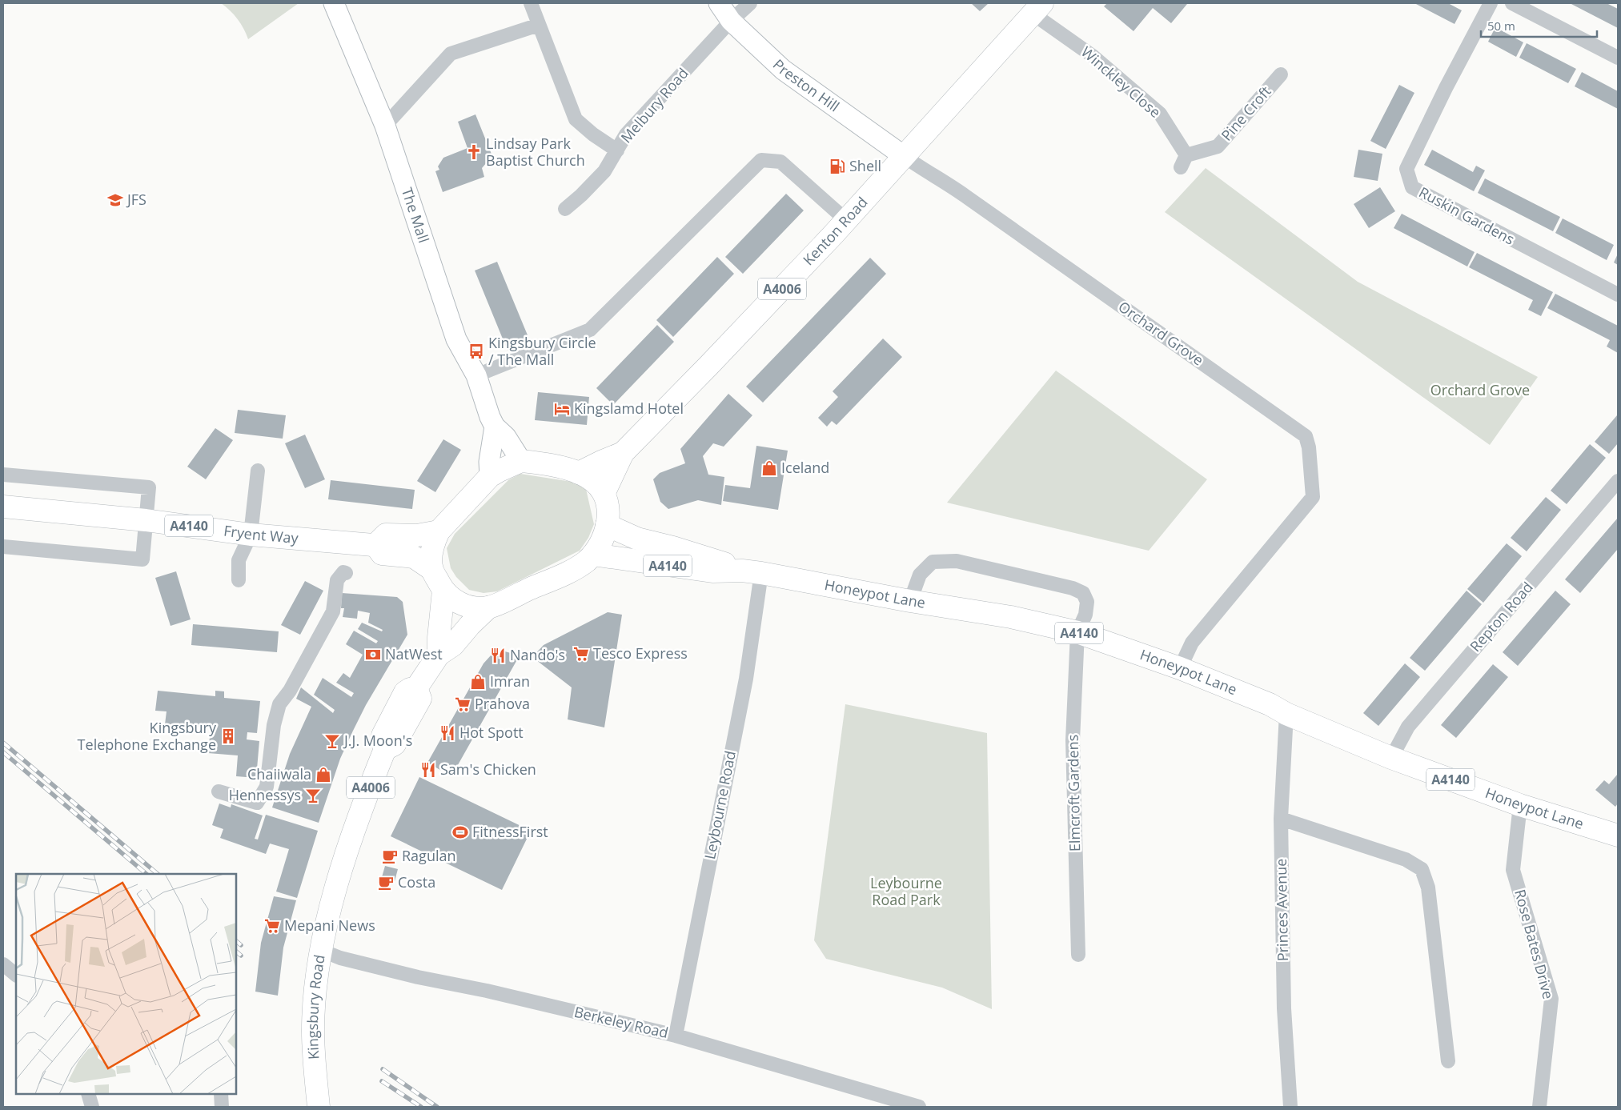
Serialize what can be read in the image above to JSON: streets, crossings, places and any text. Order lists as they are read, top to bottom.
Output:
{
  "streets": {
    "main road": [
      "Kenton Road",
      "A4006",
      "A4140",
      "Fryent Way",
      "Honeypot Lane",
      "Kingsbury Road"
    ],
    "street": [
      "Winckley Close",
      "Preston Hill",
      "Melbury Road",
      "Pine Croft",
      "The Mall",
      "Ruskin Gardens",
      "Orchard Grove",
      "Repton Road",
      "Elmcroft Gardens",
      "Leybourne Road",
      "Princes Avenue",
      "Rose Bates Drive",
      "Berkeley Road"
    ]
  },
  "crossings": [
    ["Winckley Close", "Pine Croft"],
    ["Winckley Close", "Kenton Road"],
    ["Preston Hill", "Melbury Road"],
    ["Preston Hill", "Kenton Road"],
    ["Preston Hill", "Orchard Grove"],
    ["Kenton Road", "Orchard Grove"],
    ["Orchard Grove", "Honeypot Lane"],
    ["Honeypot Lane", "Repton Road"],
    ["Honeypot Lane", "Elmcroft Gardens"],
    ["Honeypot Lane", "Leybourne Road"],
    ["Honeypot Lane", "Princes Avenue"],
    ["Honeypot Lane", "Rose Bates Drive"],
    ["Leybourne Road", "Berkeley Road"],
    ["Kingsbury Road", "Berkeley Road"]
  ],
  "parks": ["Orchard Grove", "Leybourne Road Park"],
  "places": {
    "church": ["Lindsay Park Baptist Church"],
    "fuel station": ["Shell"],
    "school or university": ["JFS"],
    "bus stop": ["Kingsbury Circle / The Mall"],
    "hotel": ["Kingslamd Hotel"],
    "shop": ["Iceland", "Imran", "Chaiiwala"],
    "supermarket": ["Tesco Express", "Prahova", "Mepani News"],
    "bank": ["NatWest"],
    "restaurant": ["Nando's", "Hot Spott", "Sam's Chicken"],
    "building": ["Kingsbury Telephone Exchange"],
    "bar": ["J.J. Moon's", "Hennessys"],
    "sports": ["FitnessFirst"],
    "cafe": ["Ragulan", "Costa"]
  },
  "scale_bar": "50 m"
}
